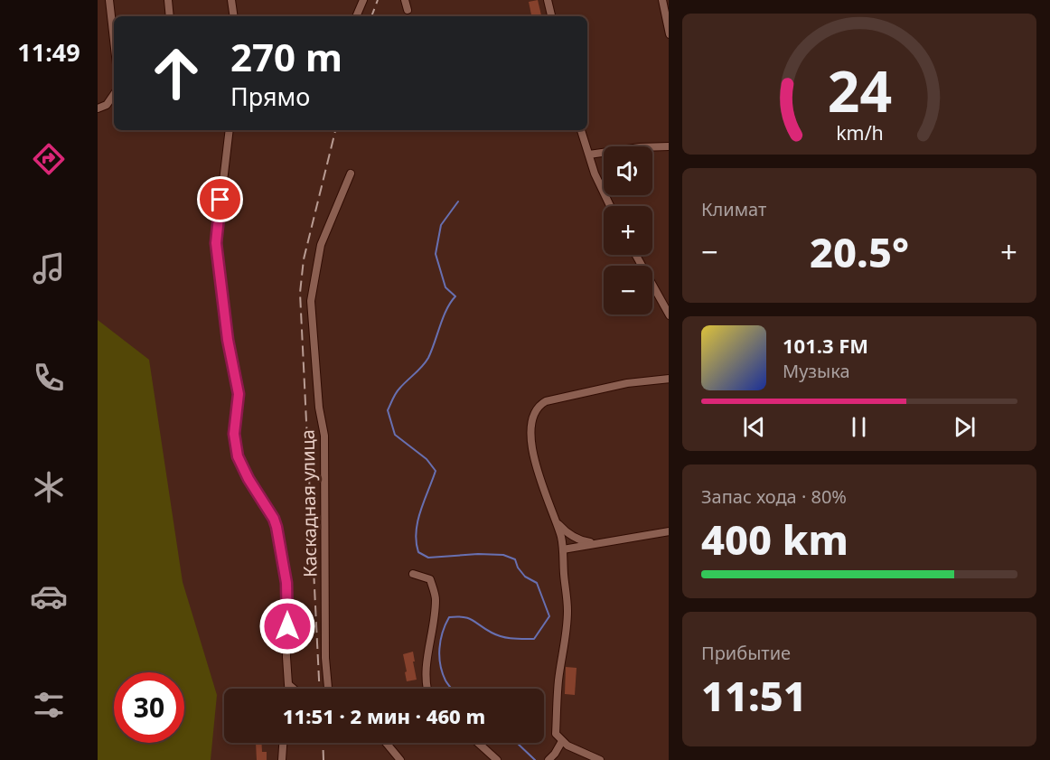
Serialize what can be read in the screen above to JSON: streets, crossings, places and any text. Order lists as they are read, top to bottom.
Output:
{
  "streets": {
    "street": ["Каскадная улица"]
  },
  "page": {
    "tabs": "11:49",
    "turn": ["270 m", "Прямо"],
    "map_buttons": ["+", "−"],
    "tile": [
      "Климат",
      ["Запас хода · 80%", "400 km"],
      ["Прибытие", "11:51"]
    ],
    "heat": ["−", "20.5°", "+"],
    "song": ["101.3 FM", "Музыка"],
    "limit": "30",
    "trip": "11:51 · 2 мин · 460 m",
    "gauge": ["24", "km/h"]
  }
}
